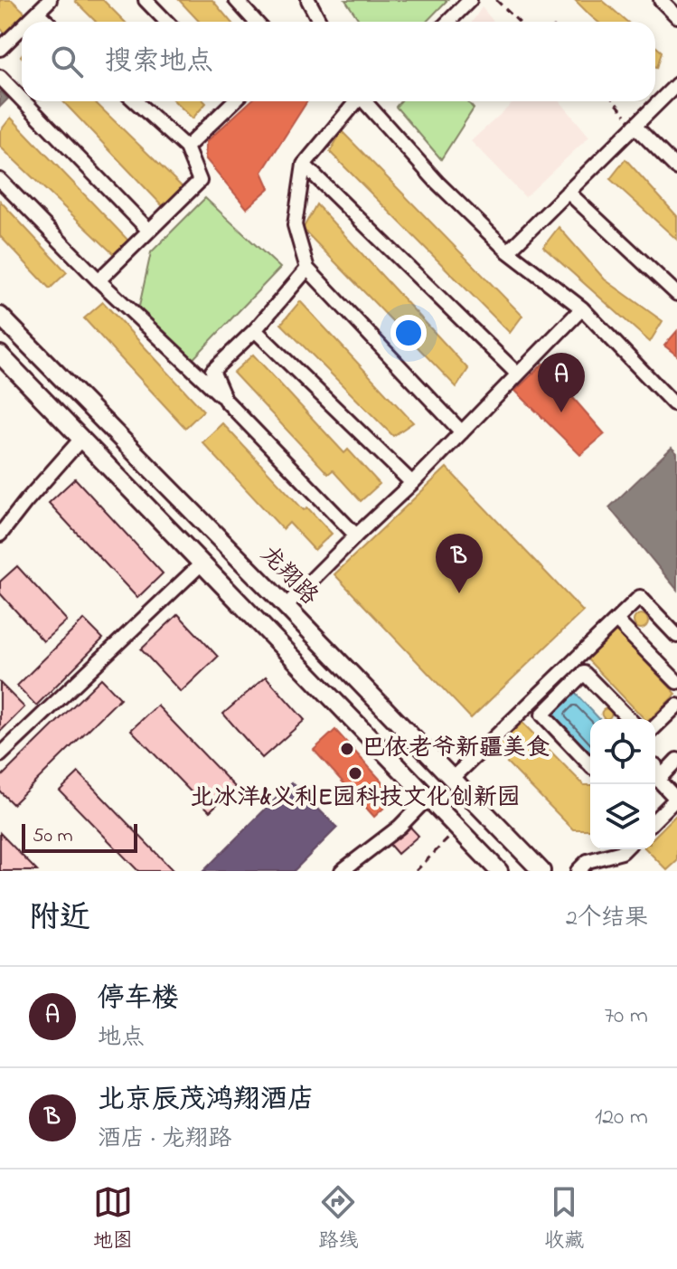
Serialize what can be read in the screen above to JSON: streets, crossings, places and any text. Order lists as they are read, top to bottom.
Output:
{
  "streets": {
    "street": ["龙翔路"]
  },
  "places": ["巴依老爷新疆美食", "北冰洋&义利E园科技文化创新园"],
  "scale_bar": "50 m",
  "page": {
    "search": "搜索地点",
    "pins": ["A", "B"],
    "scale": "50 m",
    "heading": ["附近", "2个结果"],
    "list": [
      {
        "mark": "A",
        "name": "停车楼",
        "note": "地点",
        "value": "70 m"
      },
      {
        "mark": "B",
        "name": "北京辰茂鸿翔酒店",
        "note": "酒店 · 龙翔路",
        "value": "120 m"
      }
    ],
    "nav": ["地图", "路线", "收藏"]
  }
}
